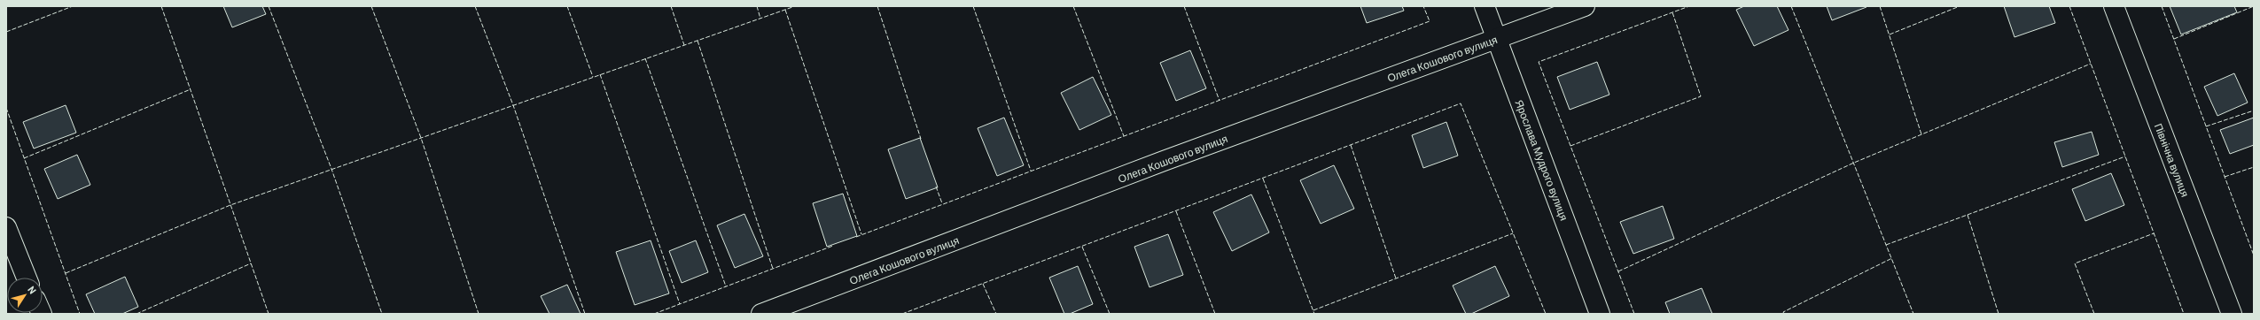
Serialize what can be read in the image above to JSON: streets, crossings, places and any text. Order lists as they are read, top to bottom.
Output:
{
  "streets": {
    "street": ["Олега Кошового вулиця", "Ярослава Мудрого вулиця", "Північна вулиця"]
  },
  "crossings": [
    ["Олега Кошового вулиця", "Ярослава Мудрого вулиця"]
  ],
  "north": "top right"
}
